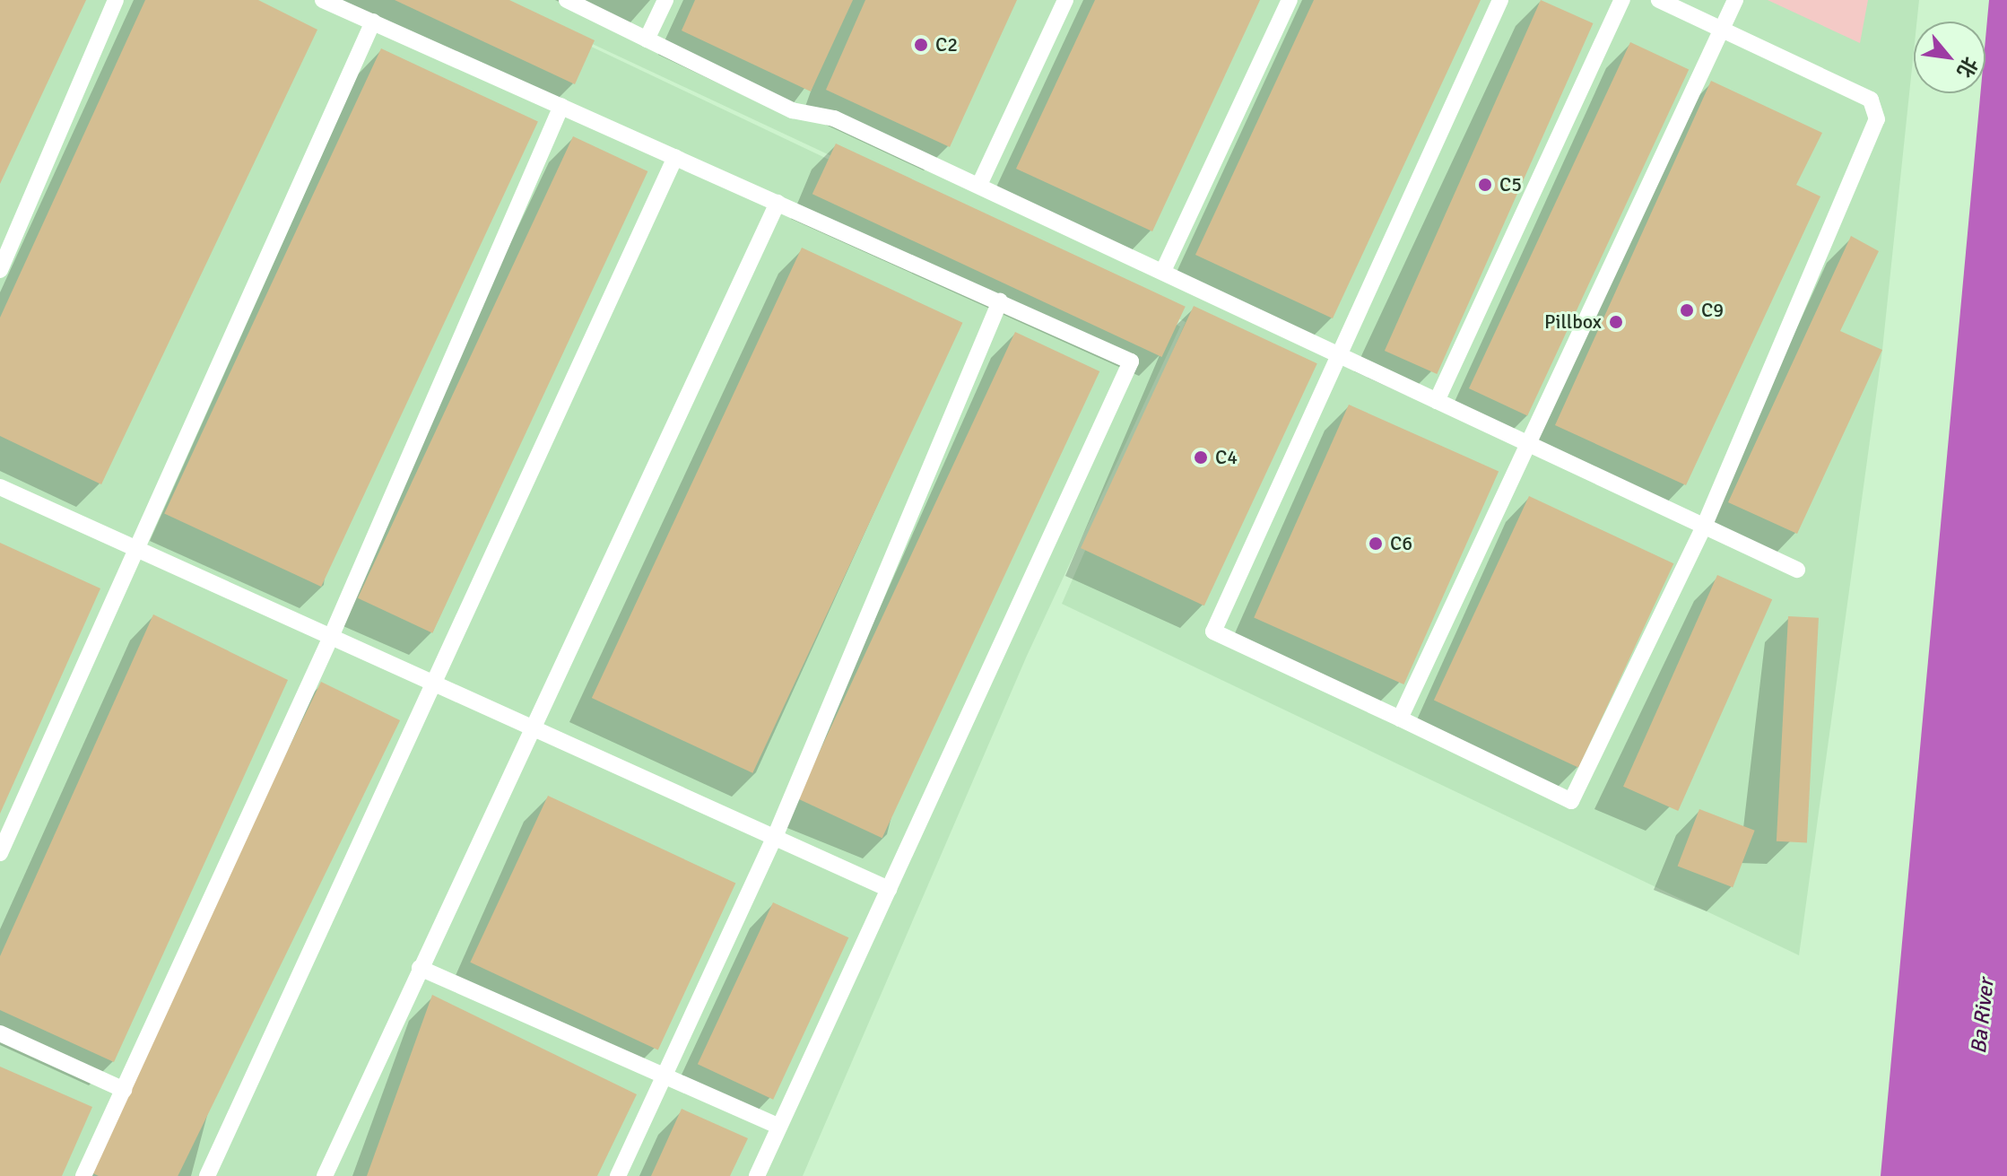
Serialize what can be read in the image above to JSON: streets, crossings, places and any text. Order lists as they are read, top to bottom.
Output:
{
  "water": ["Ba River"],
  "places": [
    "C2",
    "C5",
    "C9",
    "Pillbox",
    "C4",
    "C6"
  ],
  "north": "bottom right"
}
